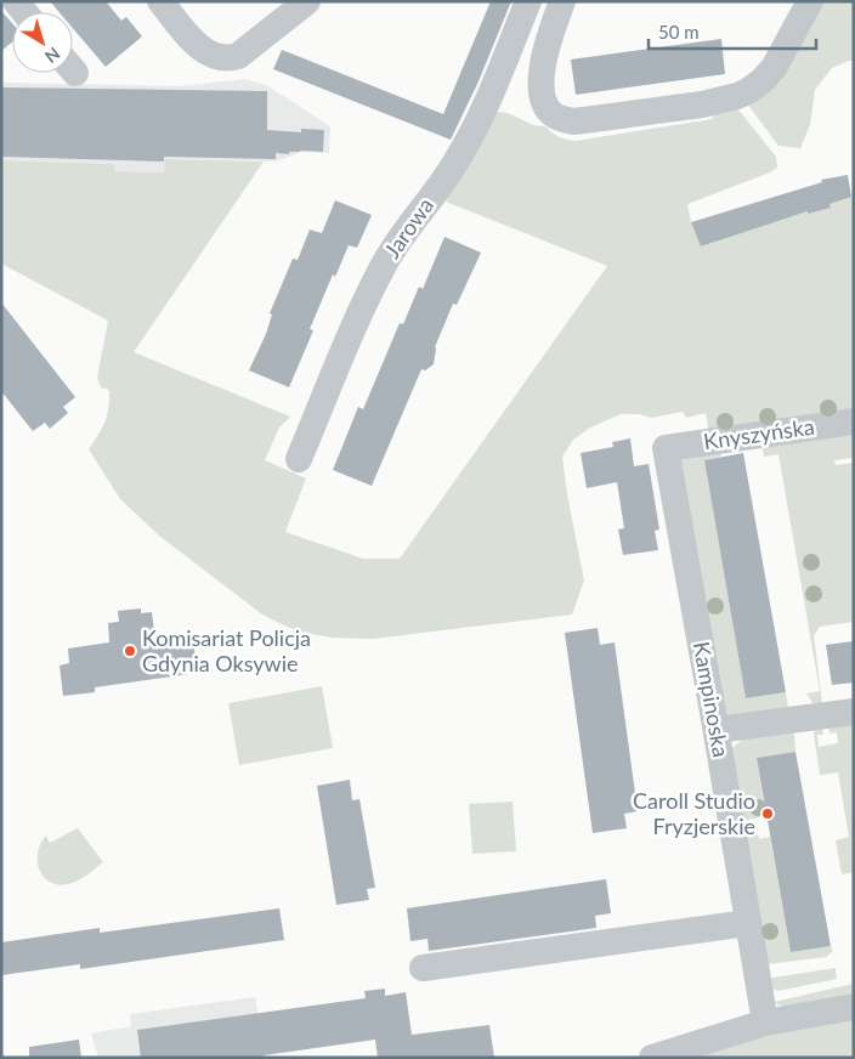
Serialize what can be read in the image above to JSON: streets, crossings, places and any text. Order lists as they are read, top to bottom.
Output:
{
  "streets": {
    "street": ["Jarowa", "Knyszyńska", "Kampinoska"]
  },
  "crossings": [
    ["Knyszyńska", "Kampinoska"]
  ],
  "places": ["Komisariat Policja Gdynia Oksywie", "Caroll Studio Fryzjerskie"],
  "scale_bar": "50 m",
  "north": "bottom right"
}
